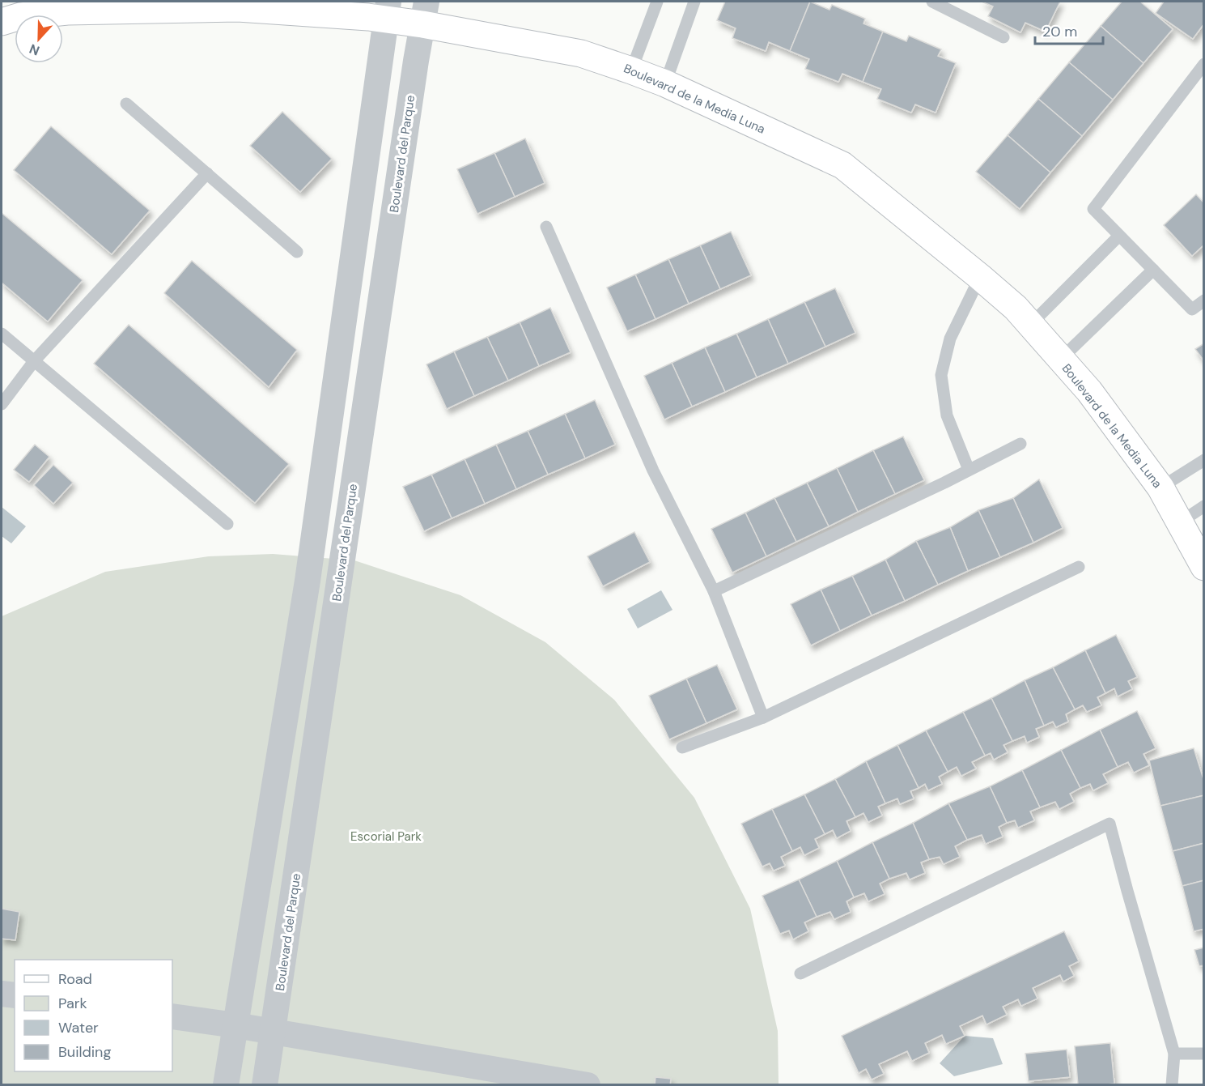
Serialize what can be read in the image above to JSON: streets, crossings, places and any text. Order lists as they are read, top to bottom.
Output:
{
  "streets": {
    "street": ["Boulevard de la Media Luna", "Boulevard del Parque"]
  },
  "crossings": [
    ["Boulevard de la Media Luna", "Boulevard del Parque"]
  ],
  "parks": ["Escorial Park"],
  "legend": [
    "Road",
    "Park",
    "Water",
    "Building"
  ],
  "scale_bar": "20 m",
  "north": "bottom"
}
